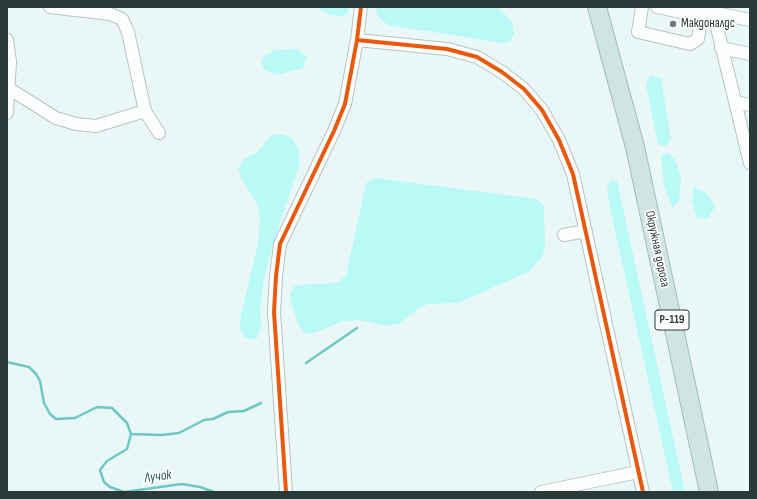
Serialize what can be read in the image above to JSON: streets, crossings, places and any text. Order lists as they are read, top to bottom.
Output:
{
  "streets": {
    "highway": ["Окружная дорога", "Р-119"]
  },
  "water": ["Лучок"],
  "places": ["Макдоналдс"]
}
